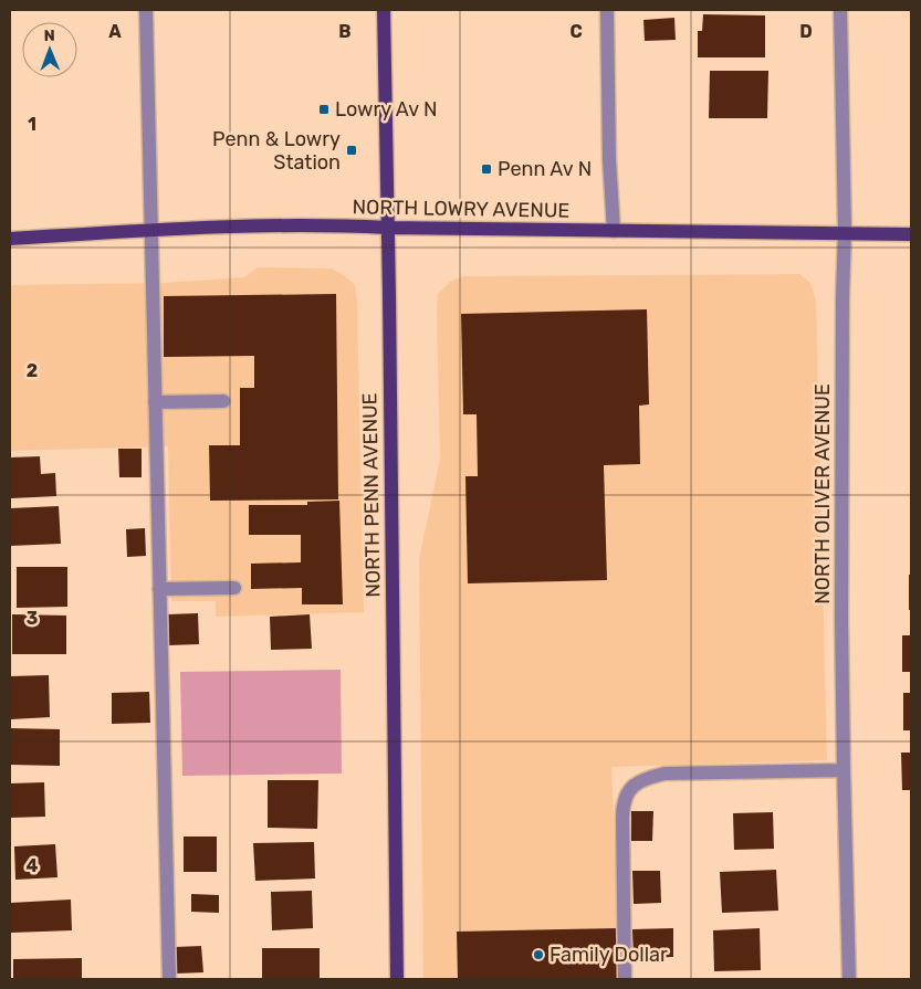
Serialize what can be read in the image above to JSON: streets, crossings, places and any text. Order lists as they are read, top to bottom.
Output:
{
  "streets": {
    "main road": ["NORTH LOWRY AVENUE", "NORTH PENN AVENUE"],
    "street": ["NORTH OLIVER AVENUE"]
  },
  "crossings": [
    ["NORTH LOWRY AVENUE", "NORTH OLIVER AVENUE"],
    ["NORTH LOWRY AVENUE", "NORTH PENN AVENUE"]
  ],
  "places": {
    "transit": ["Lowry Av N", "Penn & Lowry Station", "Penn Av N"],
    "other": ["Family Dollar"]
  },
  "north": "top",
  "grid": {
    "columns": [
      "A",
      "B",
      "C",
      "D"
    ],
    "rows": [
      "1",
      "2",
      "3",
      "4"
    ]
  }
}
